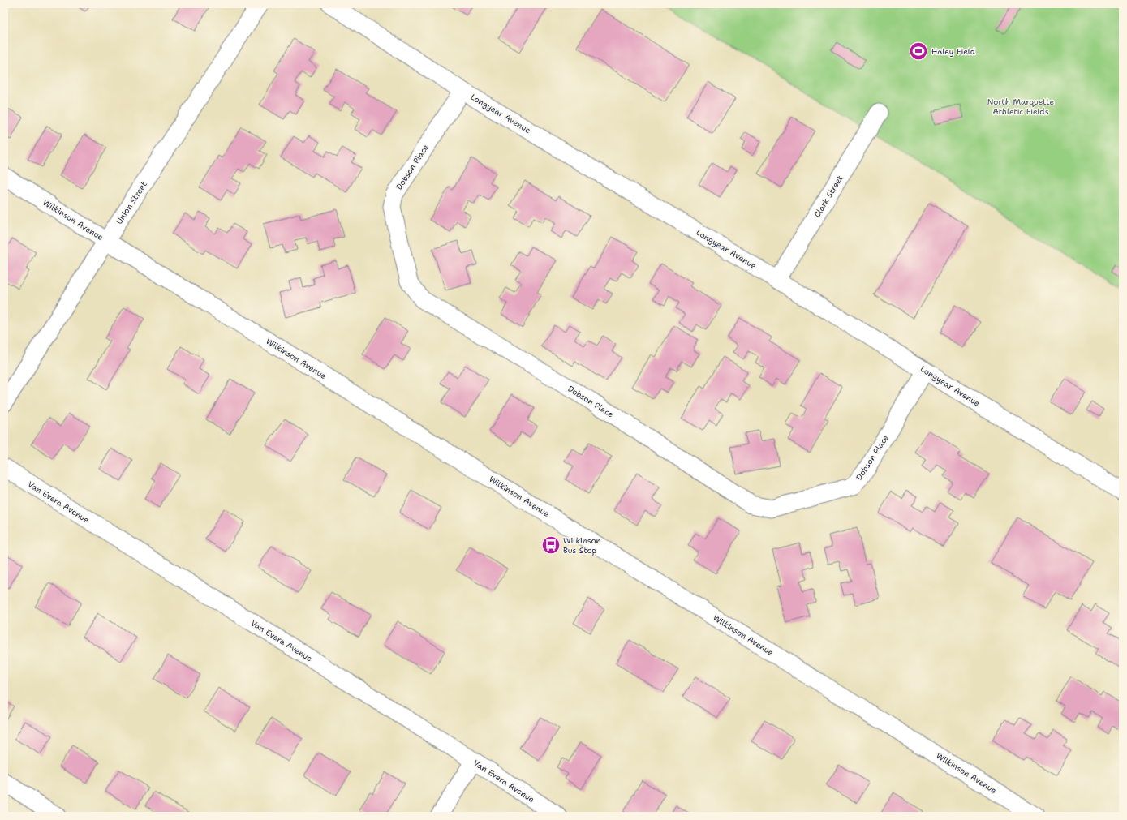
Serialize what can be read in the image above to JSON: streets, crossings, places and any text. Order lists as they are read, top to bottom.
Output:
{
  "streets": {
    "street": [
      "Longyear Avenue",
      "Dobson Place",
      "Clark Street",
      "Union Street",
      "Wilkinson Avenue",
      "Van Evera Avenue"
    ]
  },
  "crossings": [
    ["Longyear Avenue", "Dobson Place"],
    ["Longyear Avenue", "Clark Street"],
    ["Union Street", "Wilkinson Avenue"]
  ],
  "parks": ["North Marquette Athletic Fields"],
  "places": {
    "sports": ["Haley Field"],
    "bus stop": ["Wilkinson Bus Stop"]
  }
}
